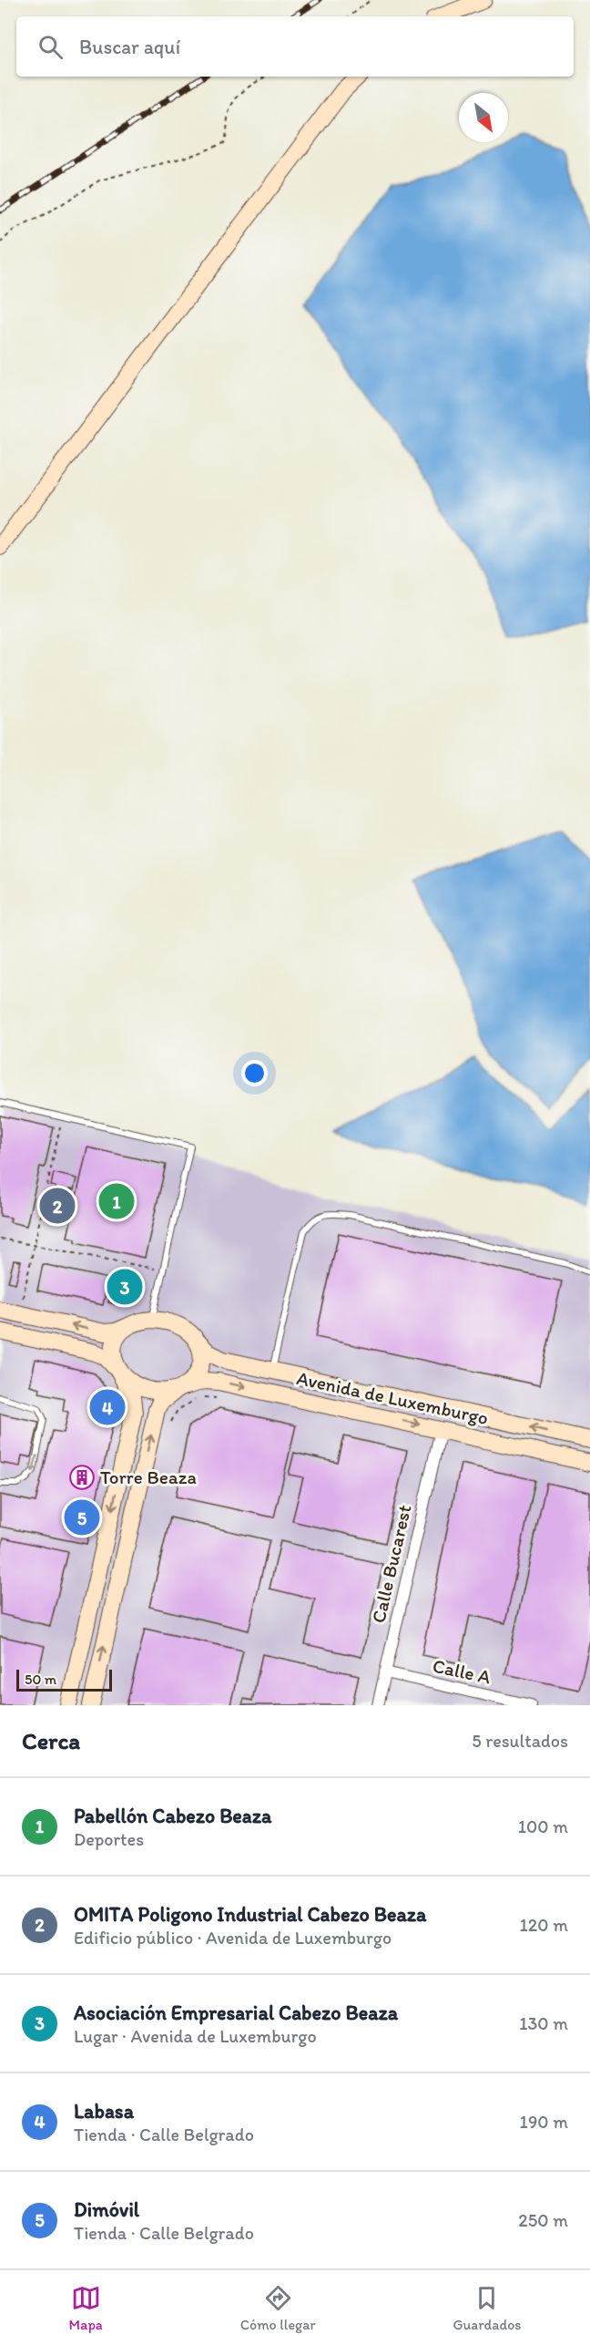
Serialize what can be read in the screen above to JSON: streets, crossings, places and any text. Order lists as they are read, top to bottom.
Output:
{
  "streets": {
    "main road": ["Avenida de Luxemburgo"],
    "street": ["Calle Bucarest", "Calle A"]
  },
  "crossings": [
    ["Avenida de Luxemburgo", "Calle Bucarest"],
    ["Calle Bucarest", "Calle A"]
  ],
  "places": {
    "building": ["Torre Beaza"]
  },
  "scale_bar": "50 m",
  "north": "bottom right",
  "page": {
    "search": "Buscar aquí",
    "pins": [
      "1",
      "2",
      "3",
      "4",
      "5"
    ],
    "scale": "50 m",
    "heading": ["Cerca", "5 resultados"],
    "list": [
      {
        "mark": "1",
        "name": "Pabellón Cabezo Beaza",
        "note": "Deportes",
        "value": "100 m"
      },
      {
        "mark": "2",
        "name": "OMITA Poligono Industrial Cabezo Beaza",
        "note": "Edificio público · Avenida de Luxemburgo",
        "value": "120 m"
      },
      {
        "mark": "3",
        "name": "Asociación Empresarial Cabezo Beaza",
        "note": "Lugar · Avenida de Luxemburgo",
        "value": "130 m"
      },
      {
        "mark": "4",
        "name": "Labasa",
        "note": "Tienda · Calle Belgrado",
        "value": "190 m"
      },
      {
        "mark": "5",
        "name": "Dimóvil",
        "note": "Tienda · Calle Belgrado",
        "value": "250 m"
      }
    ],
    "nav": ["Mapa", "Cómo llegar", "Guardados"]
  }
}
